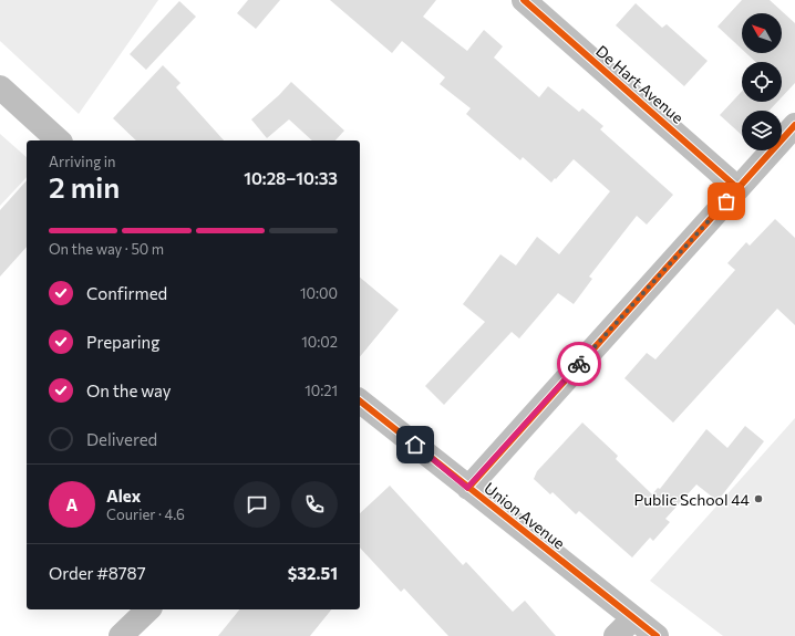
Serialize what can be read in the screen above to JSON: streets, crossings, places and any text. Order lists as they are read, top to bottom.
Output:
{
  "streets": {
    "street": ["De Hart Avenue", "Union Avenue"]
  },
  "places": ["Public School 44"],
  "north": "top left",
  "page": {
    "heading": ["2 min", "Arriving in", "10:28–10:33"],
    "panel": [
      "Alex",
      "Courier · 4.6",
      "Order #8787",
      "$32.51"
    ],
    "bar": "On the way · 50 m",
    "list": [
      ["Confirmed", "10:00"],
      ["Preparing", "10:02"],
      ["On the way", "10:21"],
      "Delivered"
    ],
    "round": "A"
  }
}
